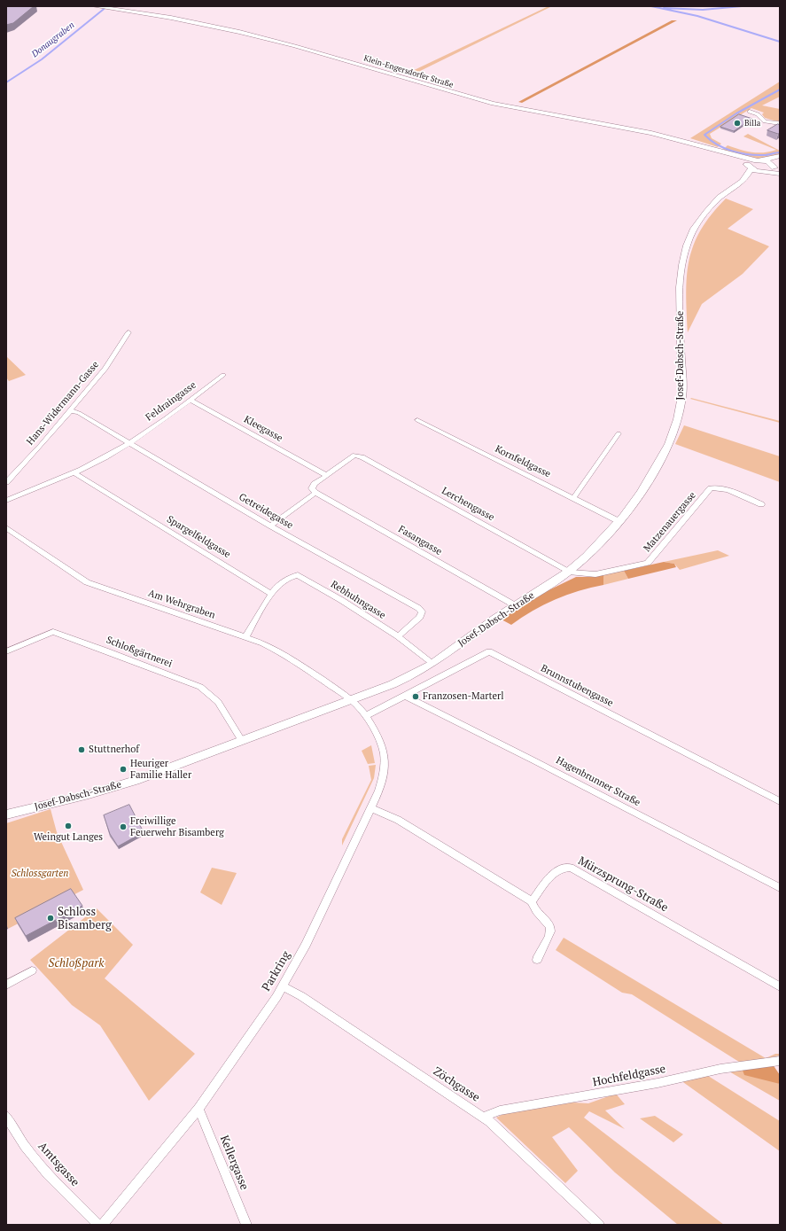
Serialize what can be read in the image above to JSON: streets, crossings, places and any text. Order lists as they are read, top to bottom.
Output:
{
  "streets": {
    "main road": ["Klein-Engersdorfer Straße", "Josef-Dabsch-Straße"],
    "street": [
      "Feldraingasse",
      "Hans-Widermann-Gasse",
      "Kleegasse",
      "Kornfeldgasse",
      "Lerchengasse",
      "Getreidegasse",
      "Matzenauergasse",
      "Spargelfeldgasse",
      "Fasangasse",
      "Rebhuhngasse",
      "Am Wehrgraben",
      "Schloßgärtnerei",
      "Brunnstubengasse",
      "Hagenbrunner Straße",
      "Mürzsprung-Straße",
      "Parkring",
      "Hochfeldgasse",
      "Zöchgasse",
      "Kellergasse",
      "Amtsgasse"
    ]
  },
  "crossings": [
    ["Klein-Engersdorfer Straße", "Josef-Dabsch-Straße"],
    ["Josef-Dabsch-Straße", "Kornfeldgasse"],
    ["Josef-Dabsch-Straße", "Lerchengasse"],
    ["Josef-Dabsch-Straße", "Matzenauergasse"],
    ["Josef-Dabsch-Straße", "Fasangasse"],
    ["Josef-Dabsch-Straße", "Rebhuhngasse"],
    ["Josef-Dabsch-Straße", "Am Wehrgraben"],
    ["Josef-Dabsch-Straße", "Schloßgärtnerei"],
    ["Josef-Dabsch-Straße", "Parkring"],
    ["Feldraingasse", "Kleegasse"],
    ["Feldraingasse", "Getreidegasse"],
    ["Hans-Widermann-Gasse", "Getreidegasse"],
    ["Kleegasse", "Lerchengasse"],
    ["Lerchengasse", "Matzenauergasse"],
    ["Getreidegasse", "Rebhuhngasse"],
    ["Spargelfeldgasse", "Rebhuhngasse"],
    ["Am Wehrgraben", "Parkring"],
    ["Brunnstubengasse", "Hagenbrunner Straße"],
    ["Brunnstubengasse", "Parkring"],
    ["Parkring", "Zöchgasse"],
    ["Parkring", "Kellergasse"],
    ["Hochfeldgasse", "Zöchgasse"]
  ],
  "water": ["Donaugraben"],
  "parks": ["Schlossgarten", "Schloßpark"],
  "places": [
    "Billa",
    "Franzosen-Marterl",
    "Stuttnerhof",
    "Heuriger Familie Haller",
    "Weingut Langes",
    "Freiwillige Feuerwehr Bisamberg",
    "Schloss Bisamberg"
  ]
}
